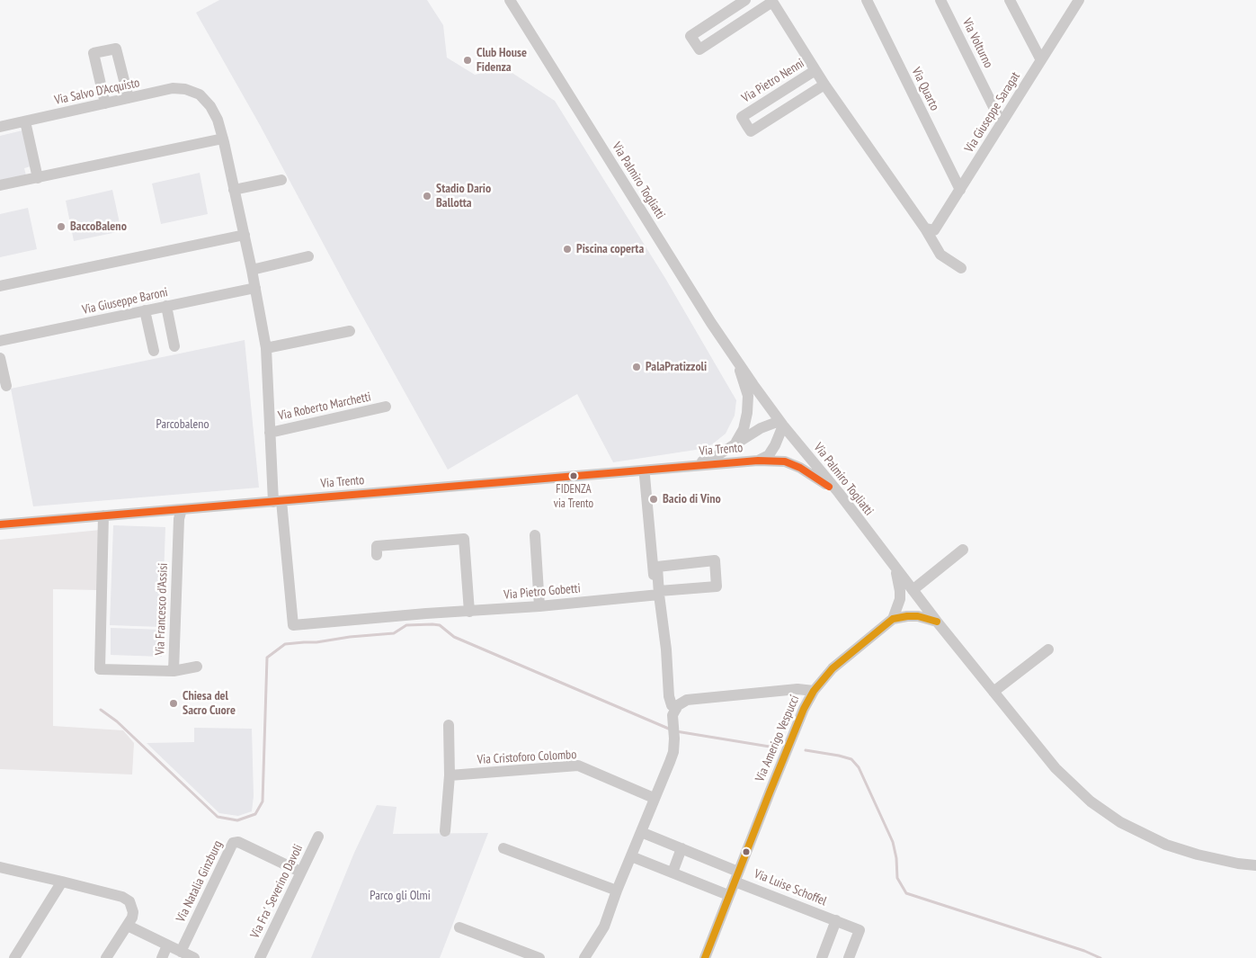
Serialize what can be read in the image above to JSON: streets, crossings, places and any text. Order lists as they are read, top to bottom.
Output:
{
  "streets": {
    "street": [
      "Via Volturno",
      "Via Pietro Nenni",
      "Via Quarto",
      "Via Salvo D'Acquisto",
      "Via Giuseppe Saragat",
      "Via Palmiro Togliatti",
      "Via Giuseppe Baroni",
      "Via Roberto Marchetti",
      "Via Trento",
      "Via Pietro Gobetti",
      "Via Francesco d'Assisi",
      "Via Amerigo Vespucci",
      "Via Cristoforo Colombo",
      "Via Natalia Ginzburg",
      "Via Luise Schoffel",
      "Via Fra' Severino Davoli"
    ]
  },
  "crossings": [
    ["Via Volturno", "Via Giuseppe Saragat"],
    ["Via Pietro Nenni", "Via Giuseppe Saragat"],
    ["Via Quarto", "Via Giuseppe Saragat"],
    ["Via Salvo D'Acquisto", "Via Roberto Marchetti"],
    ["Via Palmiro Togliatti", "Via Trento"],
    ["Via Palmiro Togliatti", "Via Amerigo Vespucci"],
    ["Via Giuseppe Baroni", "Via Roberto Marchetti"],
    ["Via Roberto Marchetti", "Via Trento"],
    ["Via Roberto Marchetti", "Via Pietro Gobetti"],
    ["Via Trento", "Via Pietro Gobetti"],
    ["Via Trento", "Via Francesco d'Assisi"],
    ["Via Amerigo Vespucci", "Via Luise Schoffel"],
    ["Via Natalia Ginzburg", "Via Fra' Severino Davoli"]
  ],
  "parks": ["Parcobaleno", "Parco gli Olmi"],
  "places": [
    "Club House Fidenza",
    "Stadio Dario Ballotta",
    "BaccoBaleno",
    "Piscina coperta",
    "PalaPratizzoli",
    "FIDENZA via Trento",
    "Bacio di Vino",
    "Chiesa del Sacro Cuore"
  ]
}
